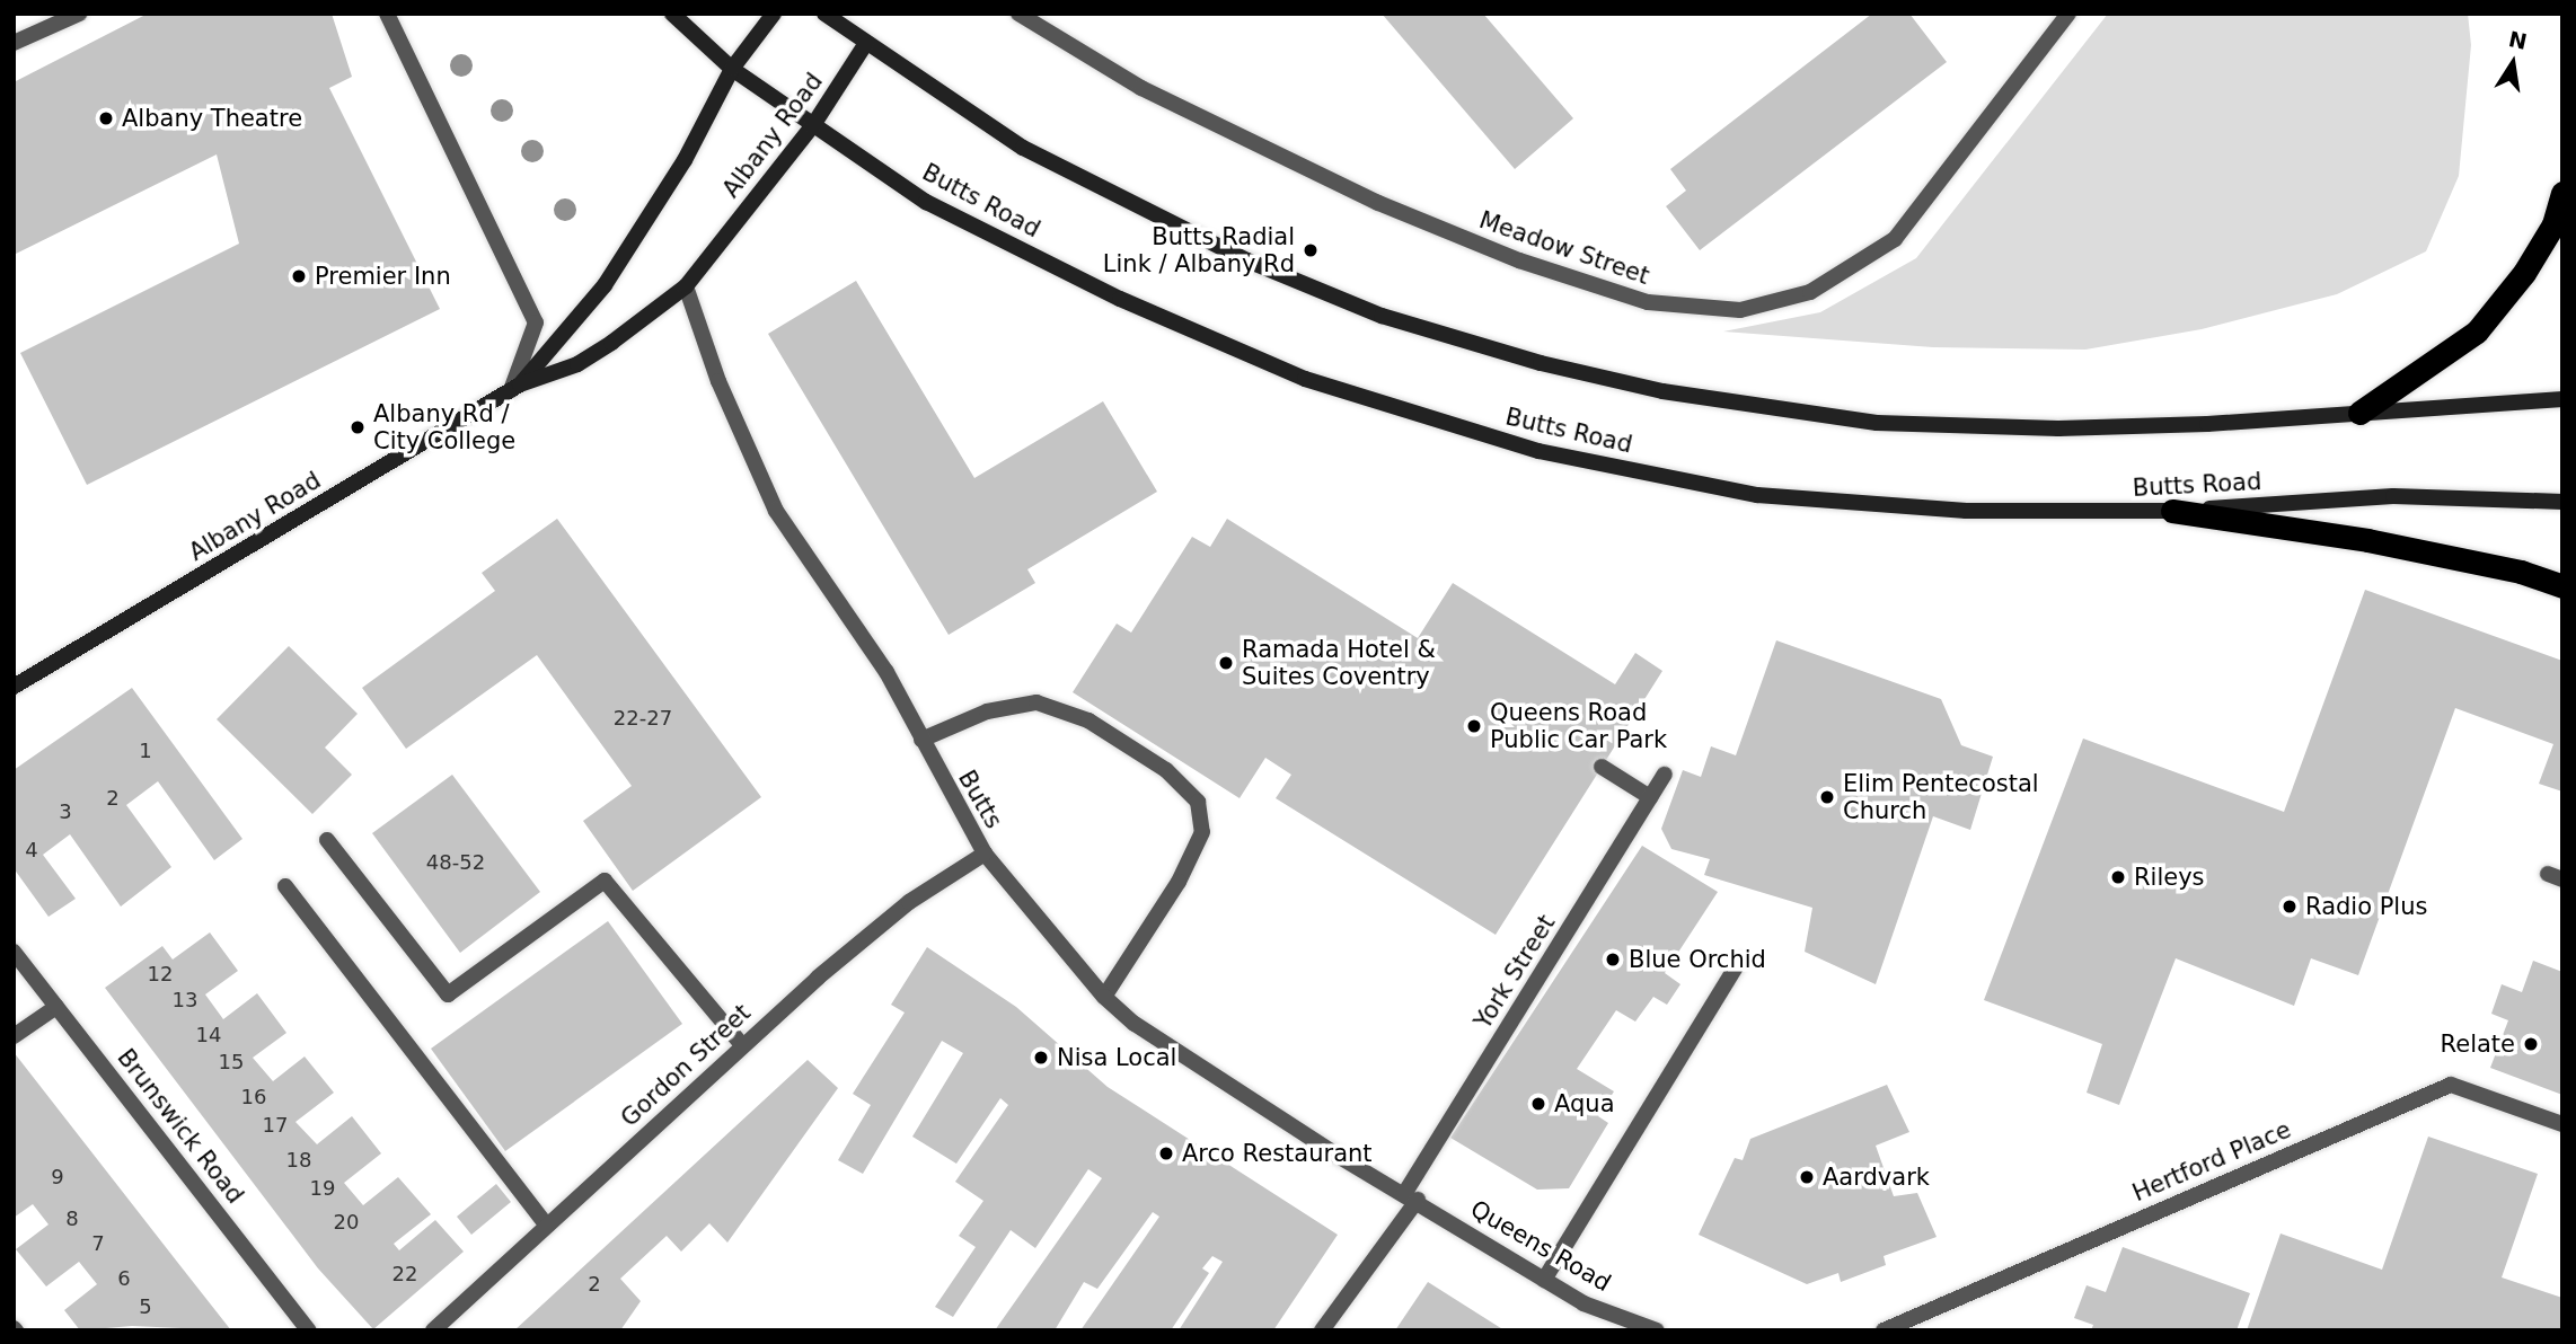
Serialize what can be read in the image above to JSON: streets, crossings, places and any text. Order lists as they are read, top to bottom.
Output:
{
  "streets": {
    "main road": ["Albany Road", "Butts Road"],
    "street": [
      "Meadow Street",
      "Butts",
      "York Street",
      "Gordon Street",
      "Brunswick Road",
      "Hertford Place",
      "Queens Road"
    ]
  },
  "crossings": [
    ["Albany Road", "Butts Road"],
    ["Albany Road", "Butts"],
    ["Butts", "York Street"],
    ["Butts", "Gordon Street"],
    ["Butts", "Queens Road"],
    ["York Street", "Queens Road"]
  ],
  "places": [
    "Albany Theatre",
    "Butts Radial Link / Albany Rd",
    "Premier Inn",
    "Albany Rd / City College",
    "Ramada Hotel & Suites Coventry",
    "Queens Road Public Car Park",
    "Elim Pentecostal Church",
    "Rileys",
    "Radio Plus",
    "Blue Orchid",
    "Relate",
    "Nisa Local",
    "Aqua",
    "Arco Restaurant",
    "Aardvark"
  ],
  "house_numbers": [
    "22-27",
    "1",
    "2",
    "3",
    "4",
    "48-52",
    "12",
    "13",
    "14",
    "15",
    "16",
    "17",
    "18",
    "9",
    "19",
    "8",
    "20",
    "7",
    "22",
    "6",
    "2",
    "5"
  ],
  "north": "top"
}
